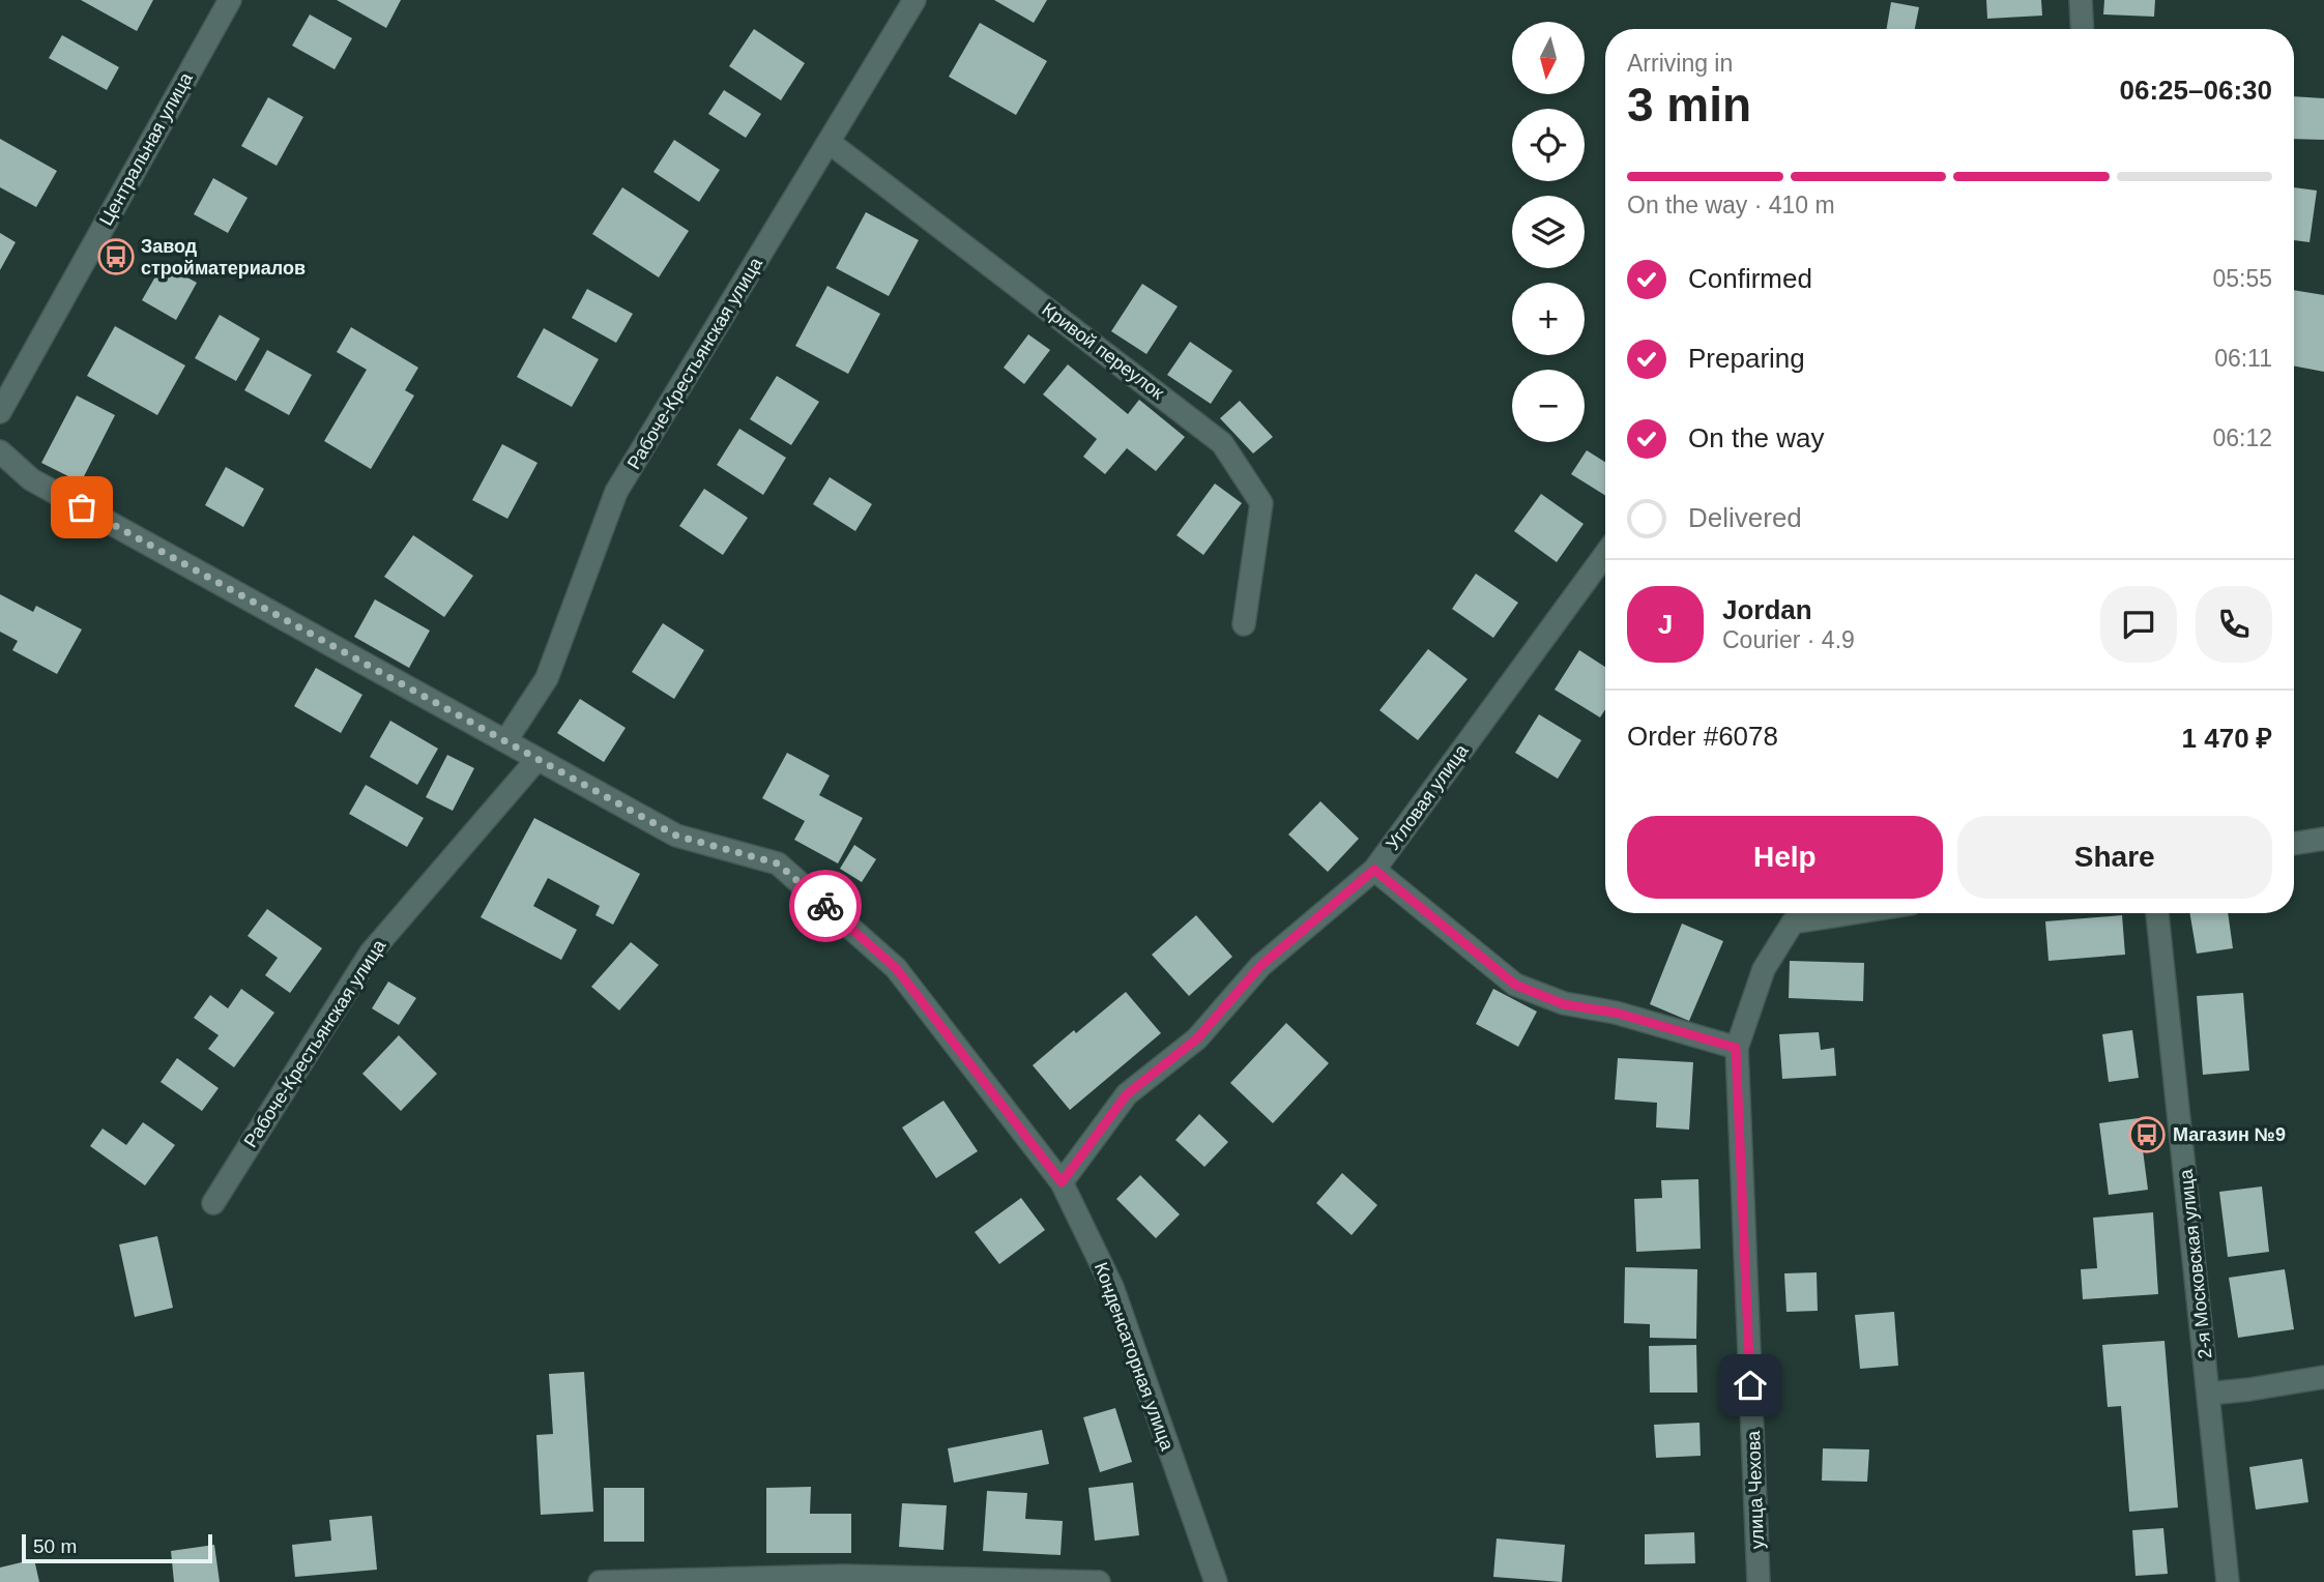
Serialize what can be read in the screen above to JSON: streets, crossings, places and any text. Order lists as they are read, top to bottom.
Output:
{
  "streets": {
    "street": [
      "Центральная улица",
      "Кривой переулок",
      "Рабоче-Крестьянская улица",
      "Угловая улица",
      "2-я Московская улица",
      "Конденсаторная улица",
      "улица Чехова"
    ]
  },
  "crossings": [
    ["Кривой переулок", "Рабоче-Крестьянская улица"],
    ["Рабоче-Крестьянская улица", "Конденсаторная улица"],
    ["Угловая улица", "Конденсаторная улица"]
  ],
  "places": {
    "bus stop": ["Завод стройматериалов", "Магазин №9"]
  },
  "scale_bar": "50 m",
  "north": "bottom",
  "page": {
    "map_buttons": ["+", "−"],
    "heading": ["3 min", "Arriving in", "06:25–06:30"],
    "panel": [
      "Jordan",
      "Courier · 4.9",
      "Order #6078",
      "1 470 ₽"
    ],
    "bar": "On the way · 410 m",
    "list": [
      ["Confirmed", "05:55"],
      ["Preparing", "06:11"],
      ["On the way", "06:12"],
      "Delivered"
    ],
    "round": "J",
    "buttons": ["Help", "Share"],
    "scale": "50 m"
  }
}
